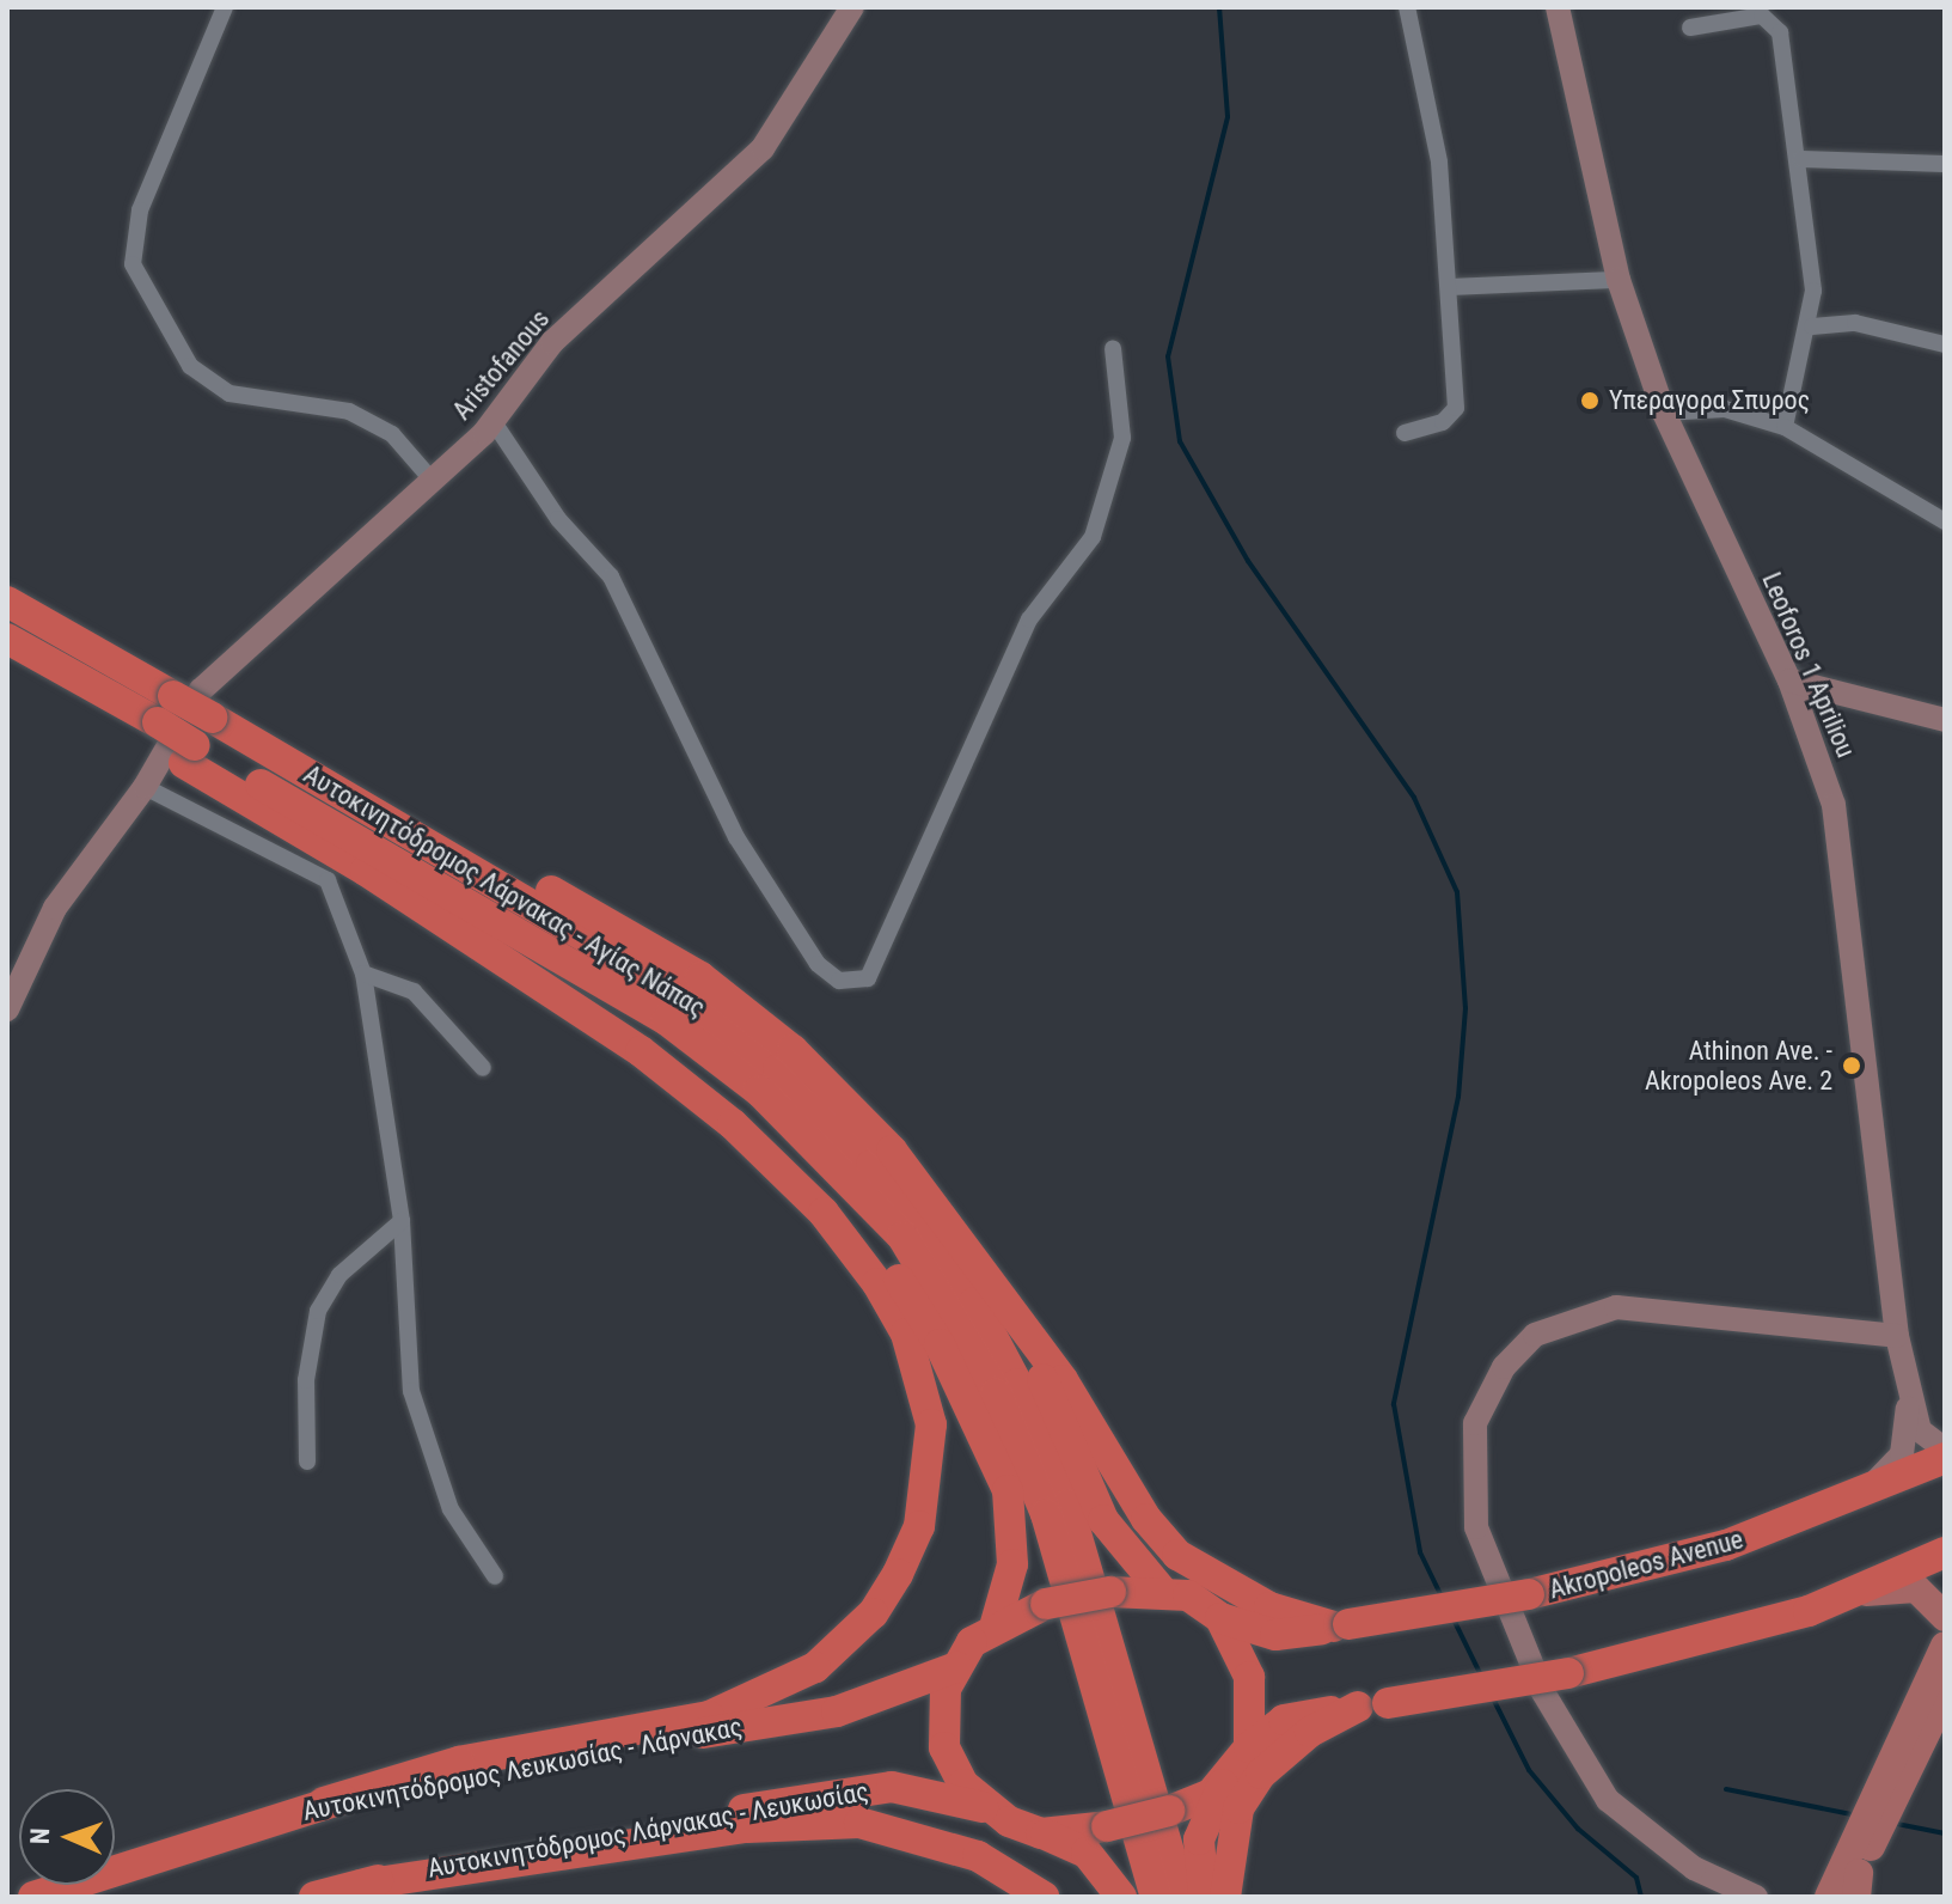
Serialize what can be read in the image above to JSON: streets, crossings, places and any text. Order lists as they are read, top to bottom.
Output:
{
  "streets": {
    "highway": [
      "Αυτοκινητόδρομος Λάρνακας - Αγίας Νάπας",
      "Akropoleos Avenue",
      "Αυτοκινητόδρομος Λευκωσίας - Λάρνακας",
      "Αυτοκινητόδρομος Λάρνακας - Λευκωσίας"
    ],
    "main road": ["Aristofanous", "Leoforos 1 Apriliou"]
  },
  "crossings": [
    ["Aristofanous", "Αυτοκινητόδρομος Λάρνακας - Αγίας Νάπας"],
    ["Leoforos 1 Apriliou", "Akropoleos Avenue"],
    ["Akropoleos Avenue", "Αυτοκινητόδρομος Λευκωσίας - Λάρνακας"],
    ["Akropoleos Avenue", "Αυτοκινητόδρομος Λάρνακας - Λευκωσίας"],
    ["Αυτοκινητόδρομος Λευκωσίας - Λάρνακας", "Αυτοκινητόδρομος Λάρνακας - Λευκωσίας"]
  ],
  "places": ["Υπεραγορα Σπυρος", "Athinon Ave. - Akropoleos Ave. 2"],
  "north": "left"
}
